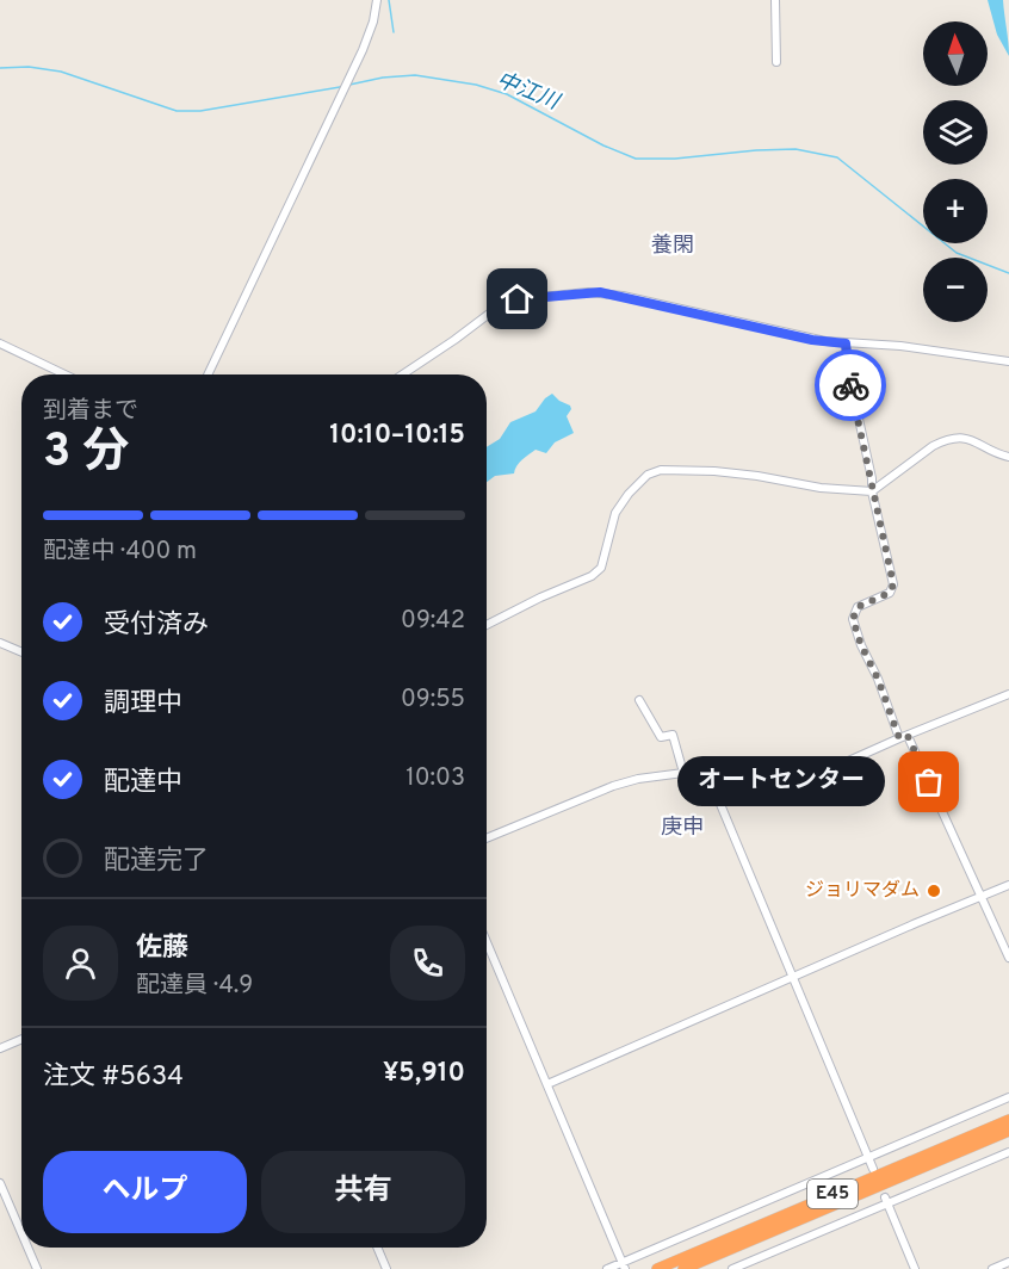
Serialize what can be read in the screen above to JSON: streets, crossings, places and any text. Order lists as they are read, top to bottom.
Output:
{
  "streets": {
    "highway": ["E45"]
  },
  "districts": ["養閑", "庚申"],
  "water": ["中江川"],
  "places": ["オートセンター", "ジョリマダム"],
  "north": "top",
  "page": {
    "map_buttons": ["+", "−"],
    "heading": ["3 分", "到着まで", "10:10–10:15"],
    "panel": [
      "佐藤",
      "配達員 · 4.9",
      "注文 #5634",
      "¥5,910"
    ],
    "bar": "配達中 · 400 m",
    "list": [
      ["受付済み", "09:42"],
      ["調理中", "09:55"],
      ["配達中", "10:03"],
      "配達完了"
    ],
    "bubble": "オートセンター",
    "buttons": ["ヘルプ", "共有"]
  }
}
